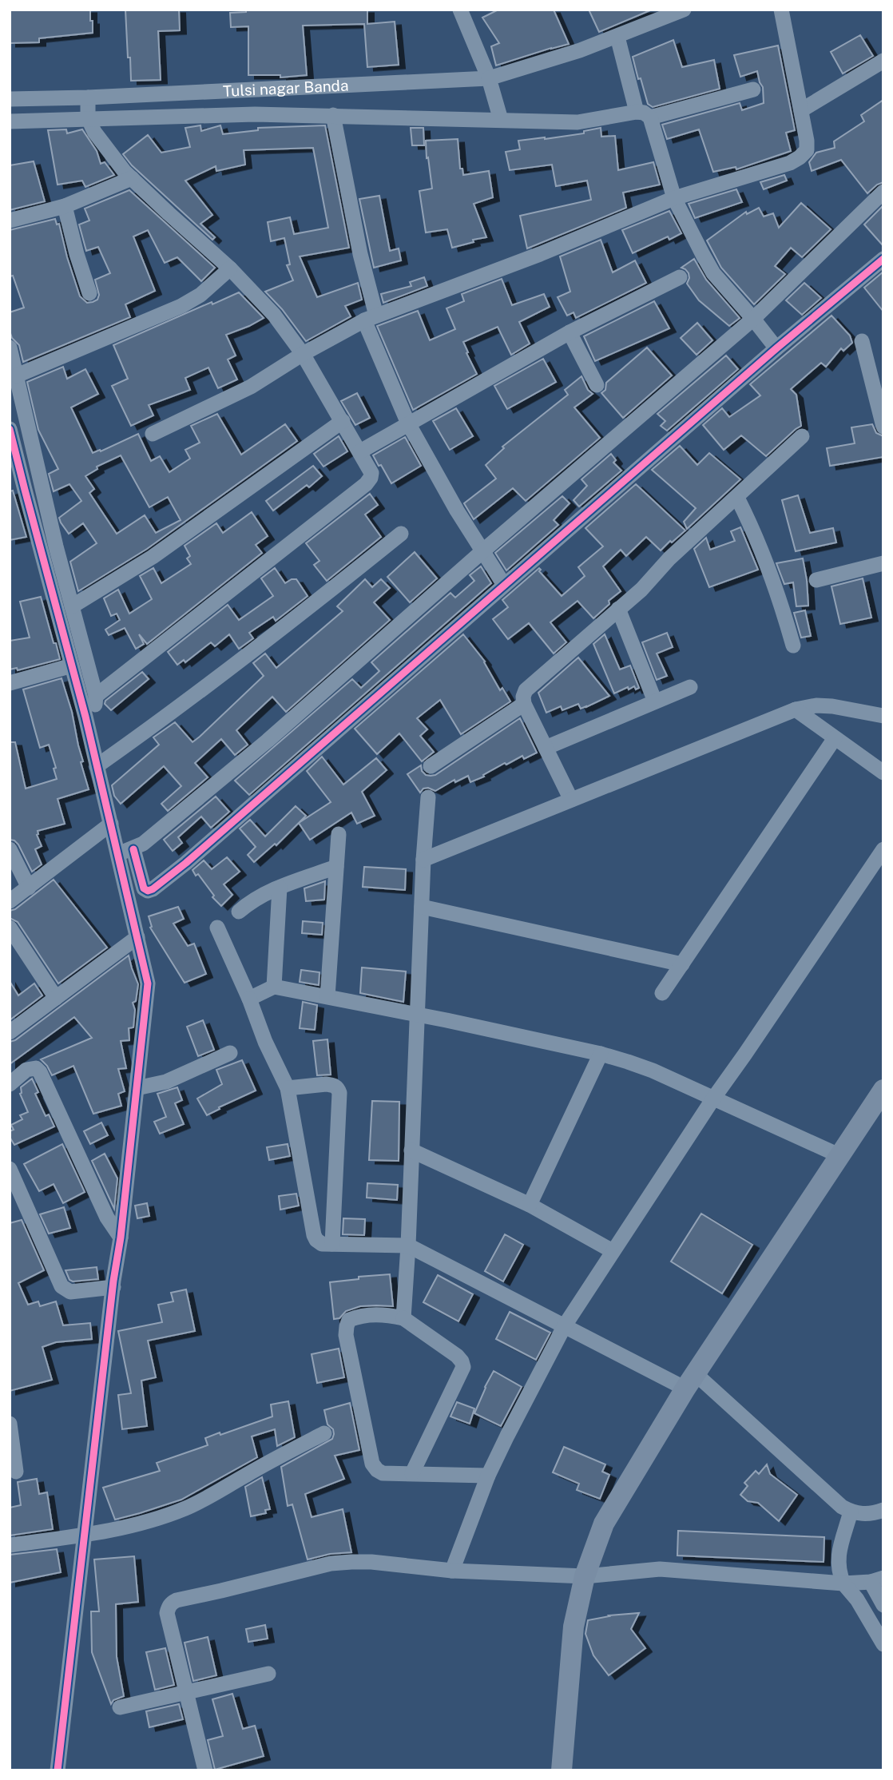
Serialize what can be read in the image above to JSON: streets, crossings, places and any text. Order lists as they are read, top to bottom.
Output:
{
  "streets": {
    "street": ["Tulsi nagar Banda"]
  }
}
